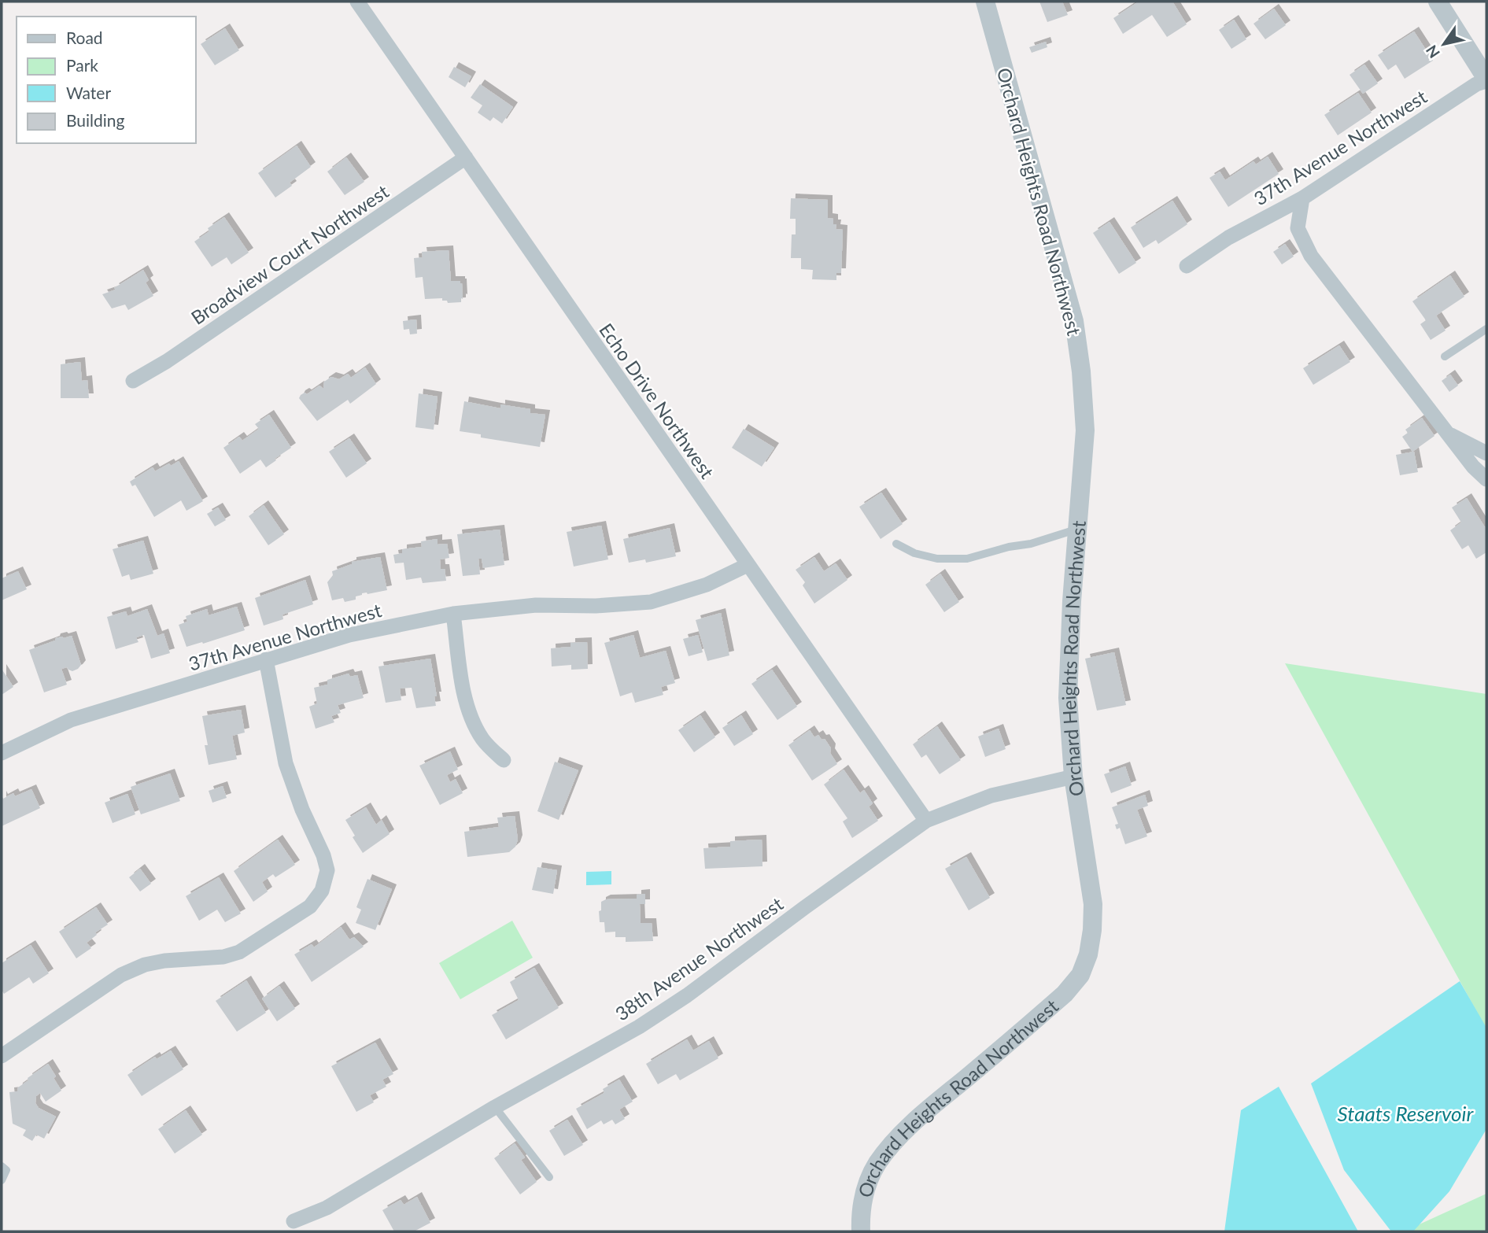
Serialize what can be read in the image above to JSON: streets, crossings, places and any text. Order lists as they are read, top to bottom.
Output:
{
  "streets": {
    "street": [
      "37th Avenue Northwest",
      "Orchard Heights Road Northwest",
      "Broadview Court Northwest",
      "Echo Drive Northwest",
      "38th Avenue Northwest"
    ]
  },
  "crossings": [
    ["37th Avenue Northwest", "Echo Drive Northwest"],
    ["Orchard Heights Road Northwest", "38th Avenue Northwest"],
    ["Broadview Court Northwest", "Echo Drive Northwest"],
    ["Echo Drive Northwest", "38th Avenue Northwest"]
  ],
  "water": ["Staats Reservoir"],
  "legend": [
    "Road",
    "Park",
    "Water",
    "Building"
  ],
  "north": "bottom left"
}
